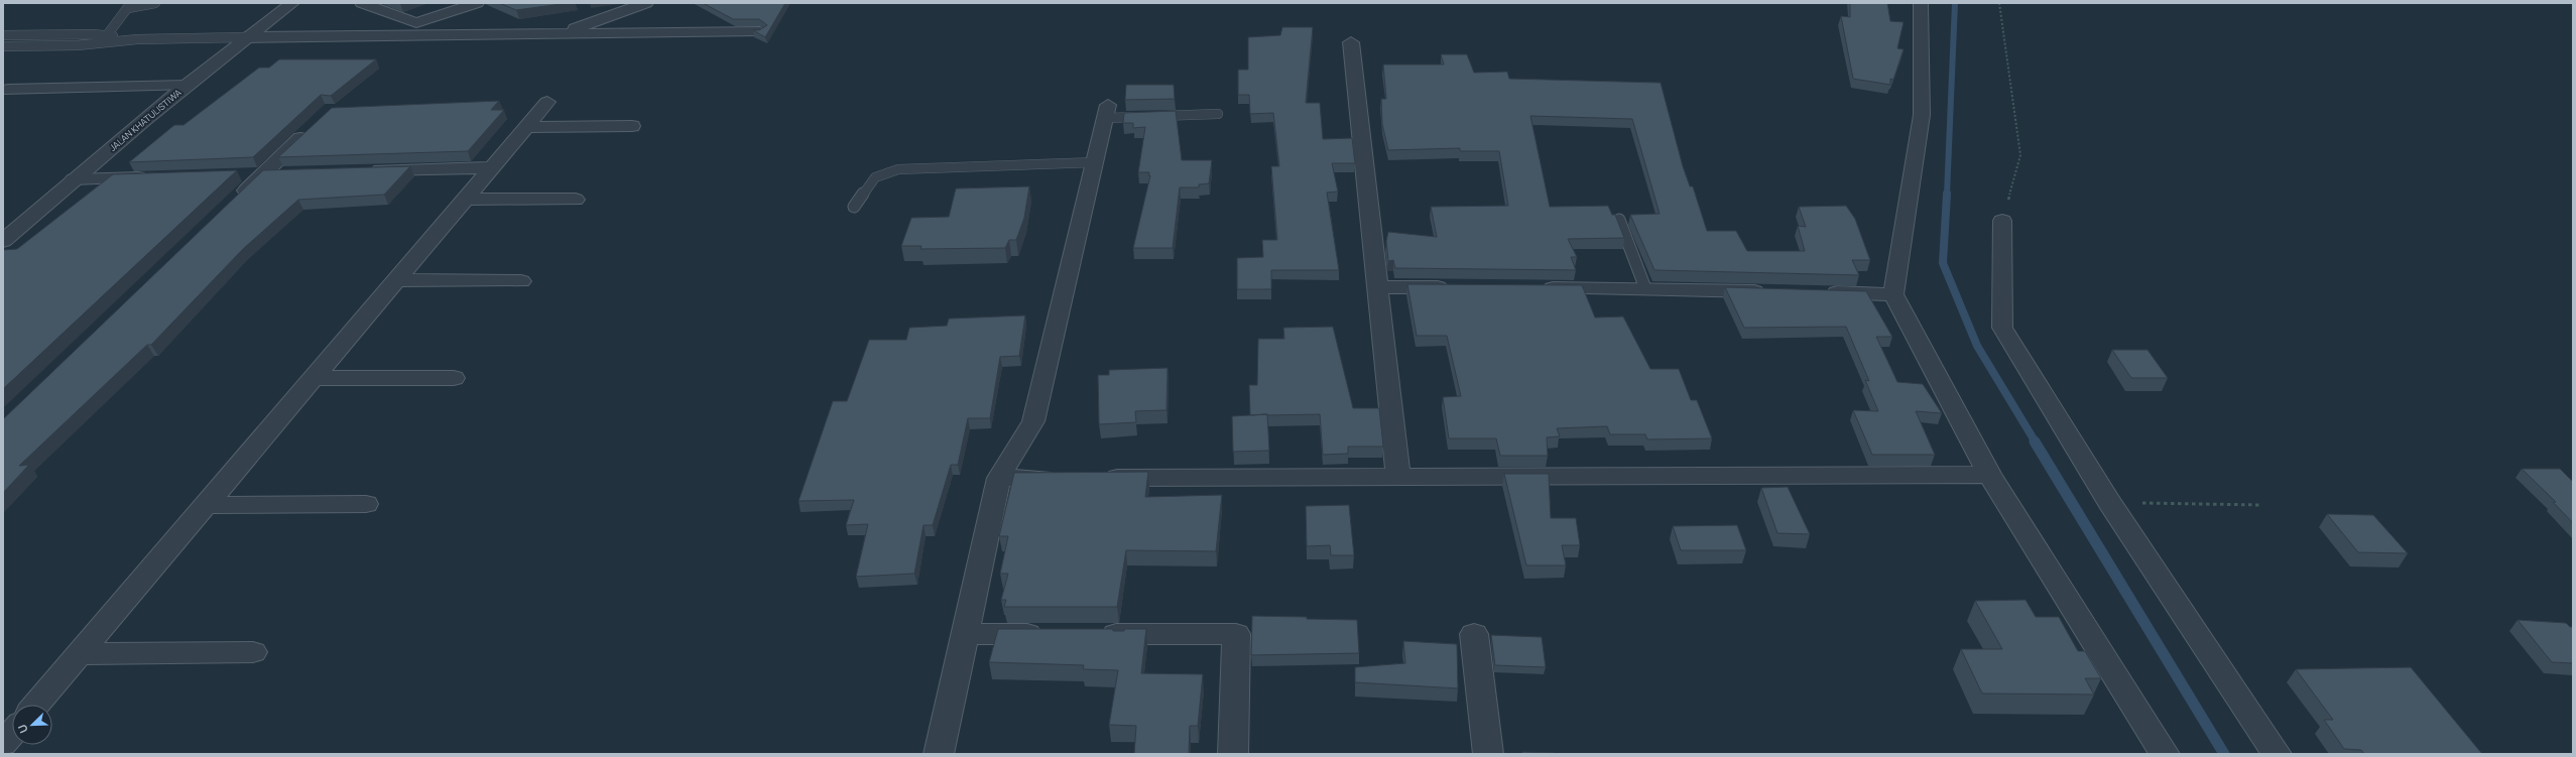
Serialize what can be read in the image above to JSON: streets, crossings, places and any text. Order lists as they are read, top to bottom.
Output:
{
  "streets": {
    "street": ["JALAN KHATULISTIWA"]
  },
  "north": "bottom left"
}
